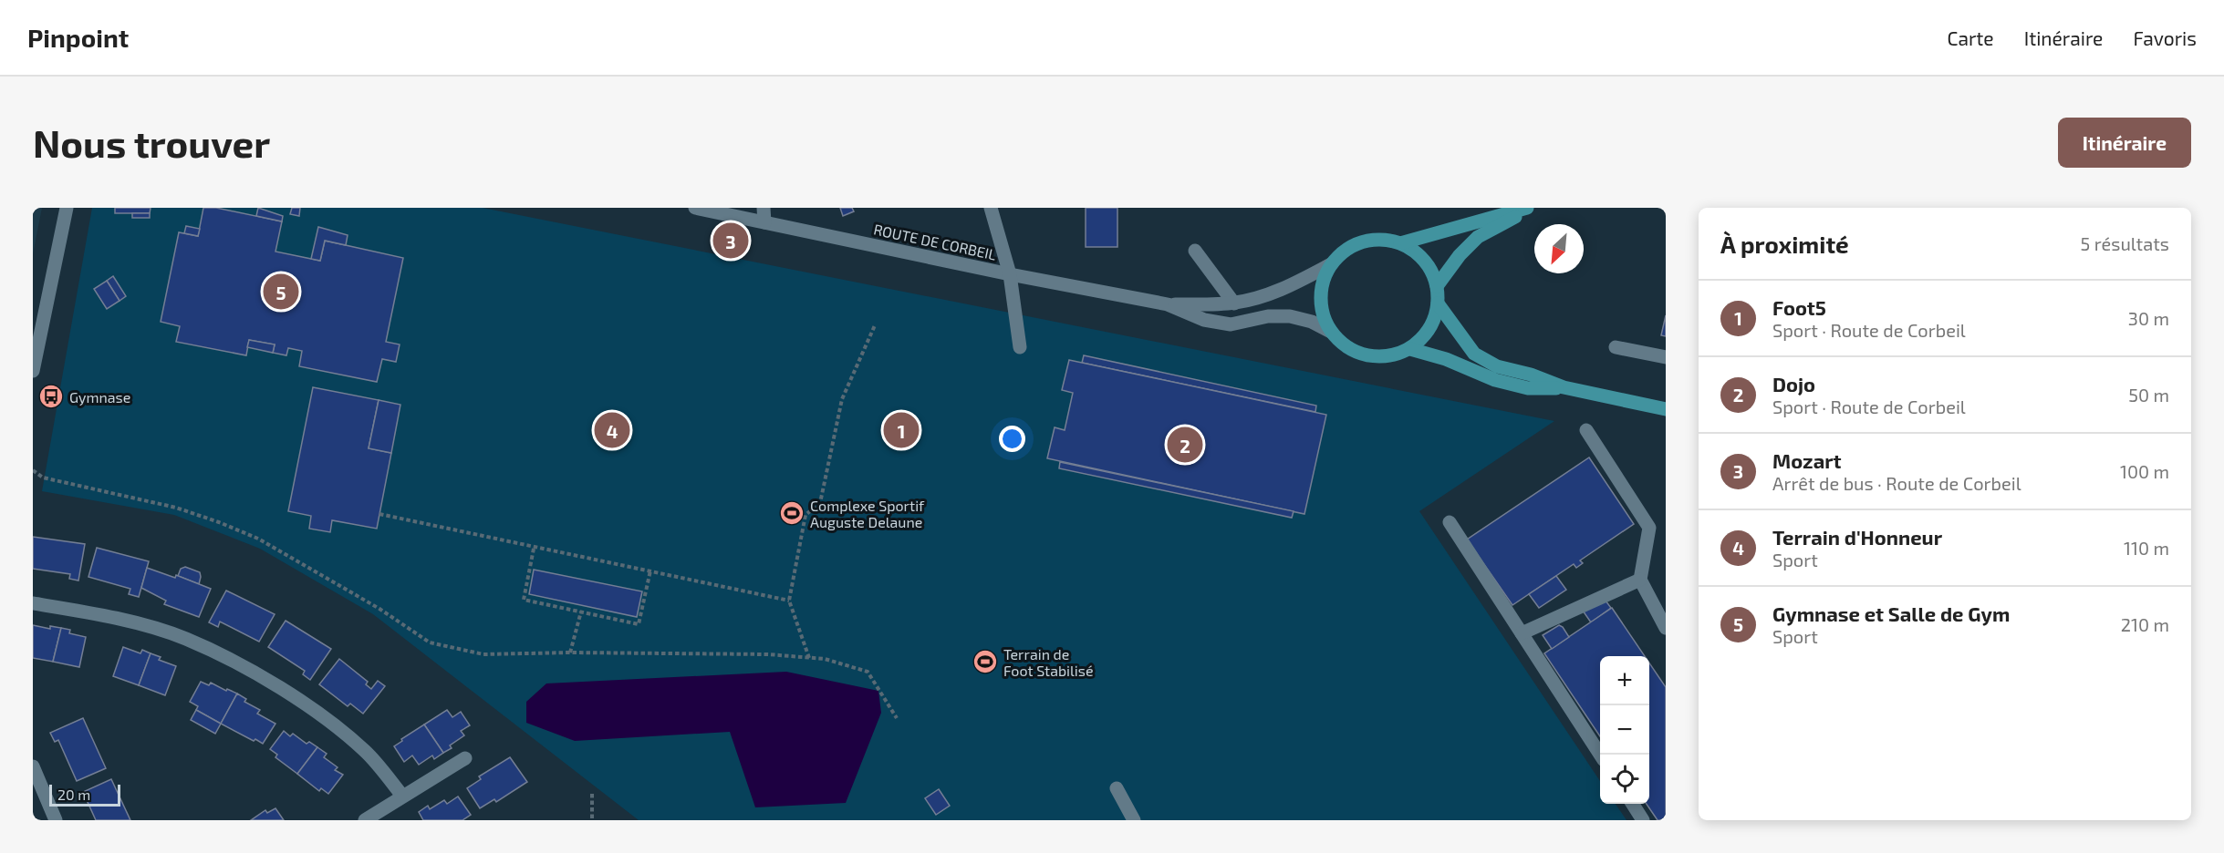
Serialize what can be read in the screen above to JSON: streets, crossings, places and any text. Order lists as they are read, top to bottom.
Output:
{
  "streets": {
    "street": ["ROUTE DE CORBEIL"]
  },
  "places": {
    "bus stop": ["Gymnase"],
    "sports": ["Complexe Sportif Auguste Delaune", "Terrain de Foot Stabilisé"]
  },
  "scale_bar": "20 m",
  "north": "bottom left",
  "page": {
    "header": "Pinpoint",
    "nav": ["Carte", "Itinéraire", "Favoris"],
    "buttons": "Itinéraire",
    "title": "Nous trouver",
    "heading": ["À proximité", "5 résultats"],
    "pins": [
      "3",
      "5",
      "1",
      "4",
      "2"
    ],
    "list": [
      {
        "mark": "1",
        "name": "Foot5",
        "note": "Sport · Route de Corbeil",
        "value": "30 m"
      },
      {
        "mark": "2",
        "name": "Dojo",
        "note": "Sport · Route de Corbeil",
        "value": "50 m"
      },
      {
        "mark": "3",
        "name": "Mozart",
        "note": "Arrêt de bus · Route de Corbeil",
        "value": "100 m"
      },
      {
        "mark": "4",
        "name": "Terrain d'Honneur",
        "note": "Sport",
        "value": "110 m"
      },
      {
        "mark": "5",
        "name": "Gymnase et Salle de Gym",
        "note": "Sport",
        "value": "210 m"
      }
    ],
    "map_buttons": ["+", "−"],
    "scale": "20 m"
  }
}
